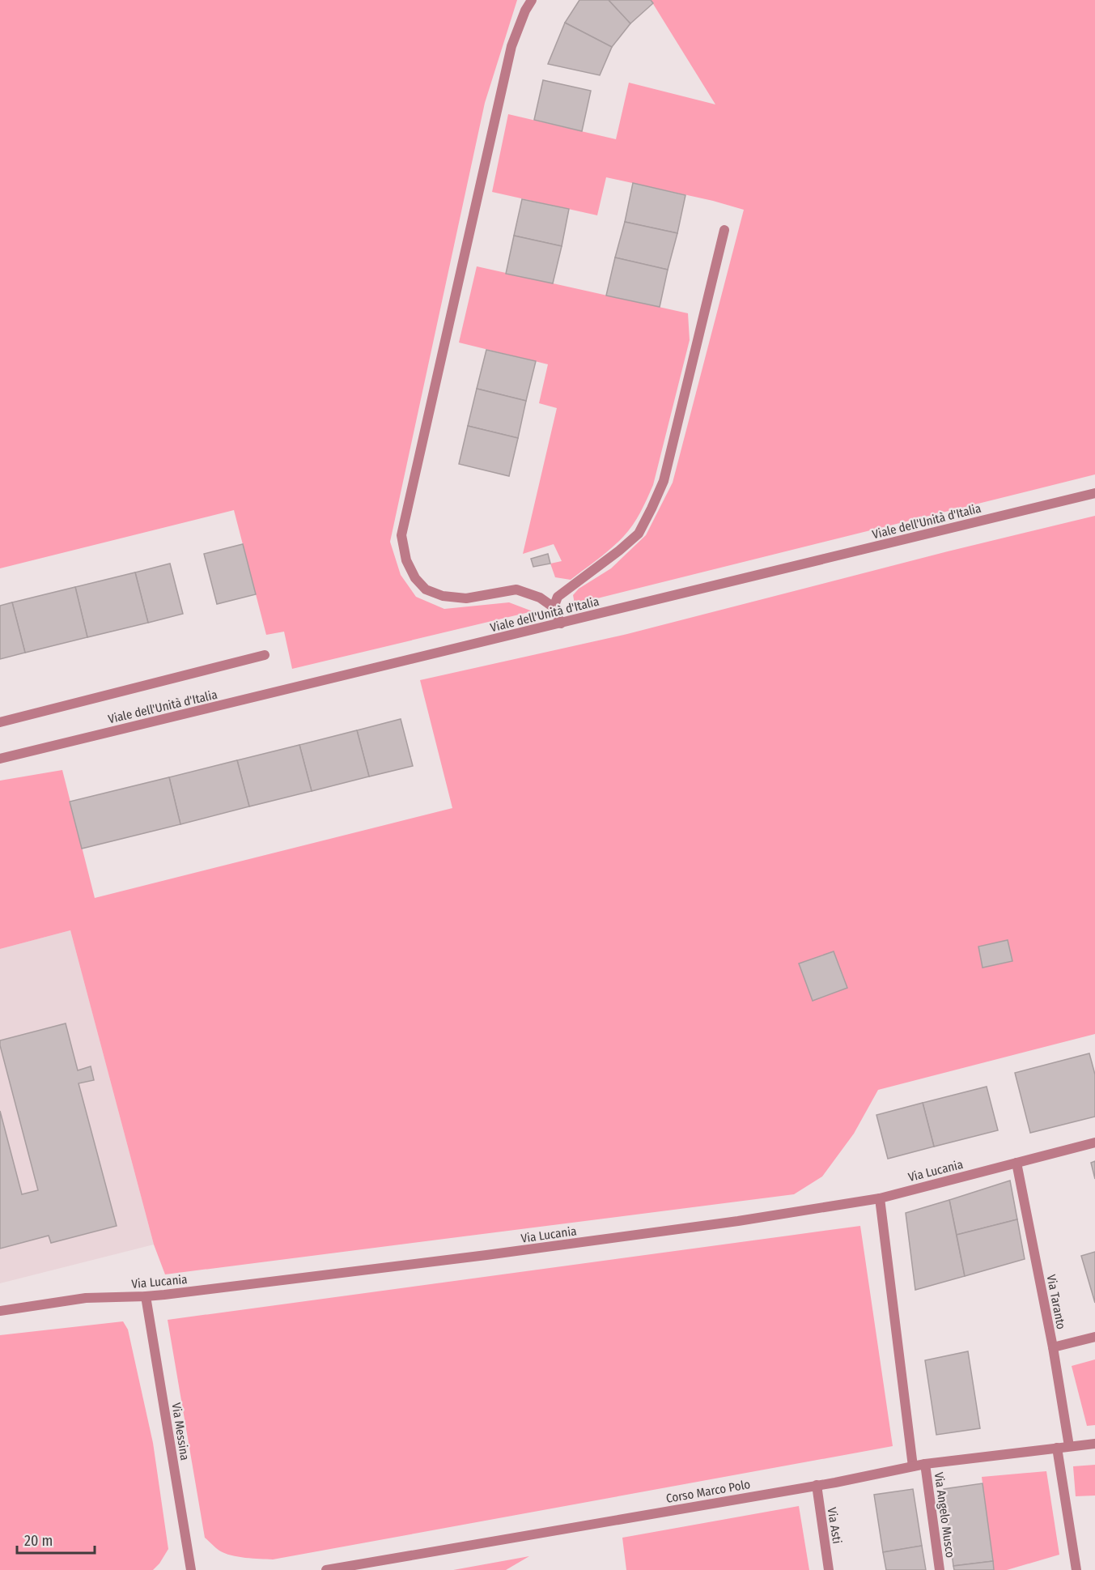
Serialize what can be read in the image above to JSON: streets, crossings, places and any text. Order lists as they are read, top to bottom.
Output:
{
  "streets": {
    "street": [
      "Viale dell'Unità d'Italia",
      "Via Lucania",
      "Via Taranto",
      "Via Messina",
      "Corso Marco Polo",
      "Via Angelo Musco",
      "Via Asti"
    ]
  },
  "crossings": [
    ["Via Lucania", "Via Taranto"],
    ["Via Lucania", "Via Messina"],
    ["Via Taranto", "Corso Marco Polo"],
    ["Corso Marco Polo", "Via Angelo Musco"],
    ["Corso Marco Polo", "Via Asti"]
  ],
  "scale_bar": "20 m"
}
